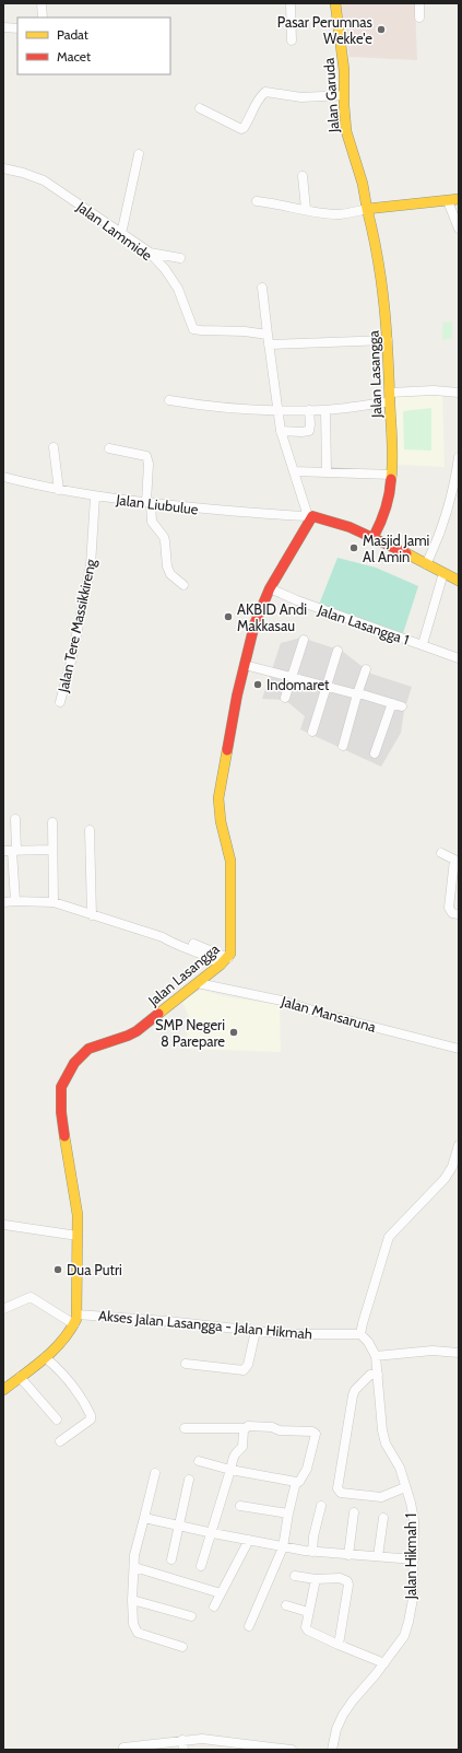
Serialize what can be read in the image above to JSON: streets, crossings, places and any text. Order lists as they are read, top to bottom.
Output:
{
  "streets": {
    "main road": ["Jalan Garuda", "Jalan Lasangga"],
    "street": [
      "Jalan Lammide",
      "Jalan Liubulue",
      "Jalan Lasangga 1",
      "Jalan Tere Massikkireng",
      "Jalan Mansaruna",
      "Akses Jalan Lasangga - Jalan Hikmah",
      "Jalan Hikmah 1"
    ]
  },
  "crossings": [
    ["Jalan Garuda", "Jalan Lasangga"],
    ["Jalan Lasangga", "Jalan Liubulue"],
    ["Jalan Lasangga", "Jalan Lasangga 1"],
    ["Jalan Lasangga", "Jalan Mansaruna"],
    ["Jalan Lasangga", "Akses Jalan Lasangga - Jalan Hikmah"],
    ["Jalan Liubulue", "Jalan Tere Massikkireng"],
    ["Akses Jalan Lasangga - Jalan Hikmah", "Jalan Hikmah 1"]
  ],
  "places": [
    "Pasar Perumnas Wekke'e",
    "Masjid Jami Al Amin",
    "AKBID Andi Makkasau",
    "Indomaret",
    "SMP Negeri 8 Parepare",
    "Dua Putri"
  ],
  "legend": ["Padat", "Macet"]
}
